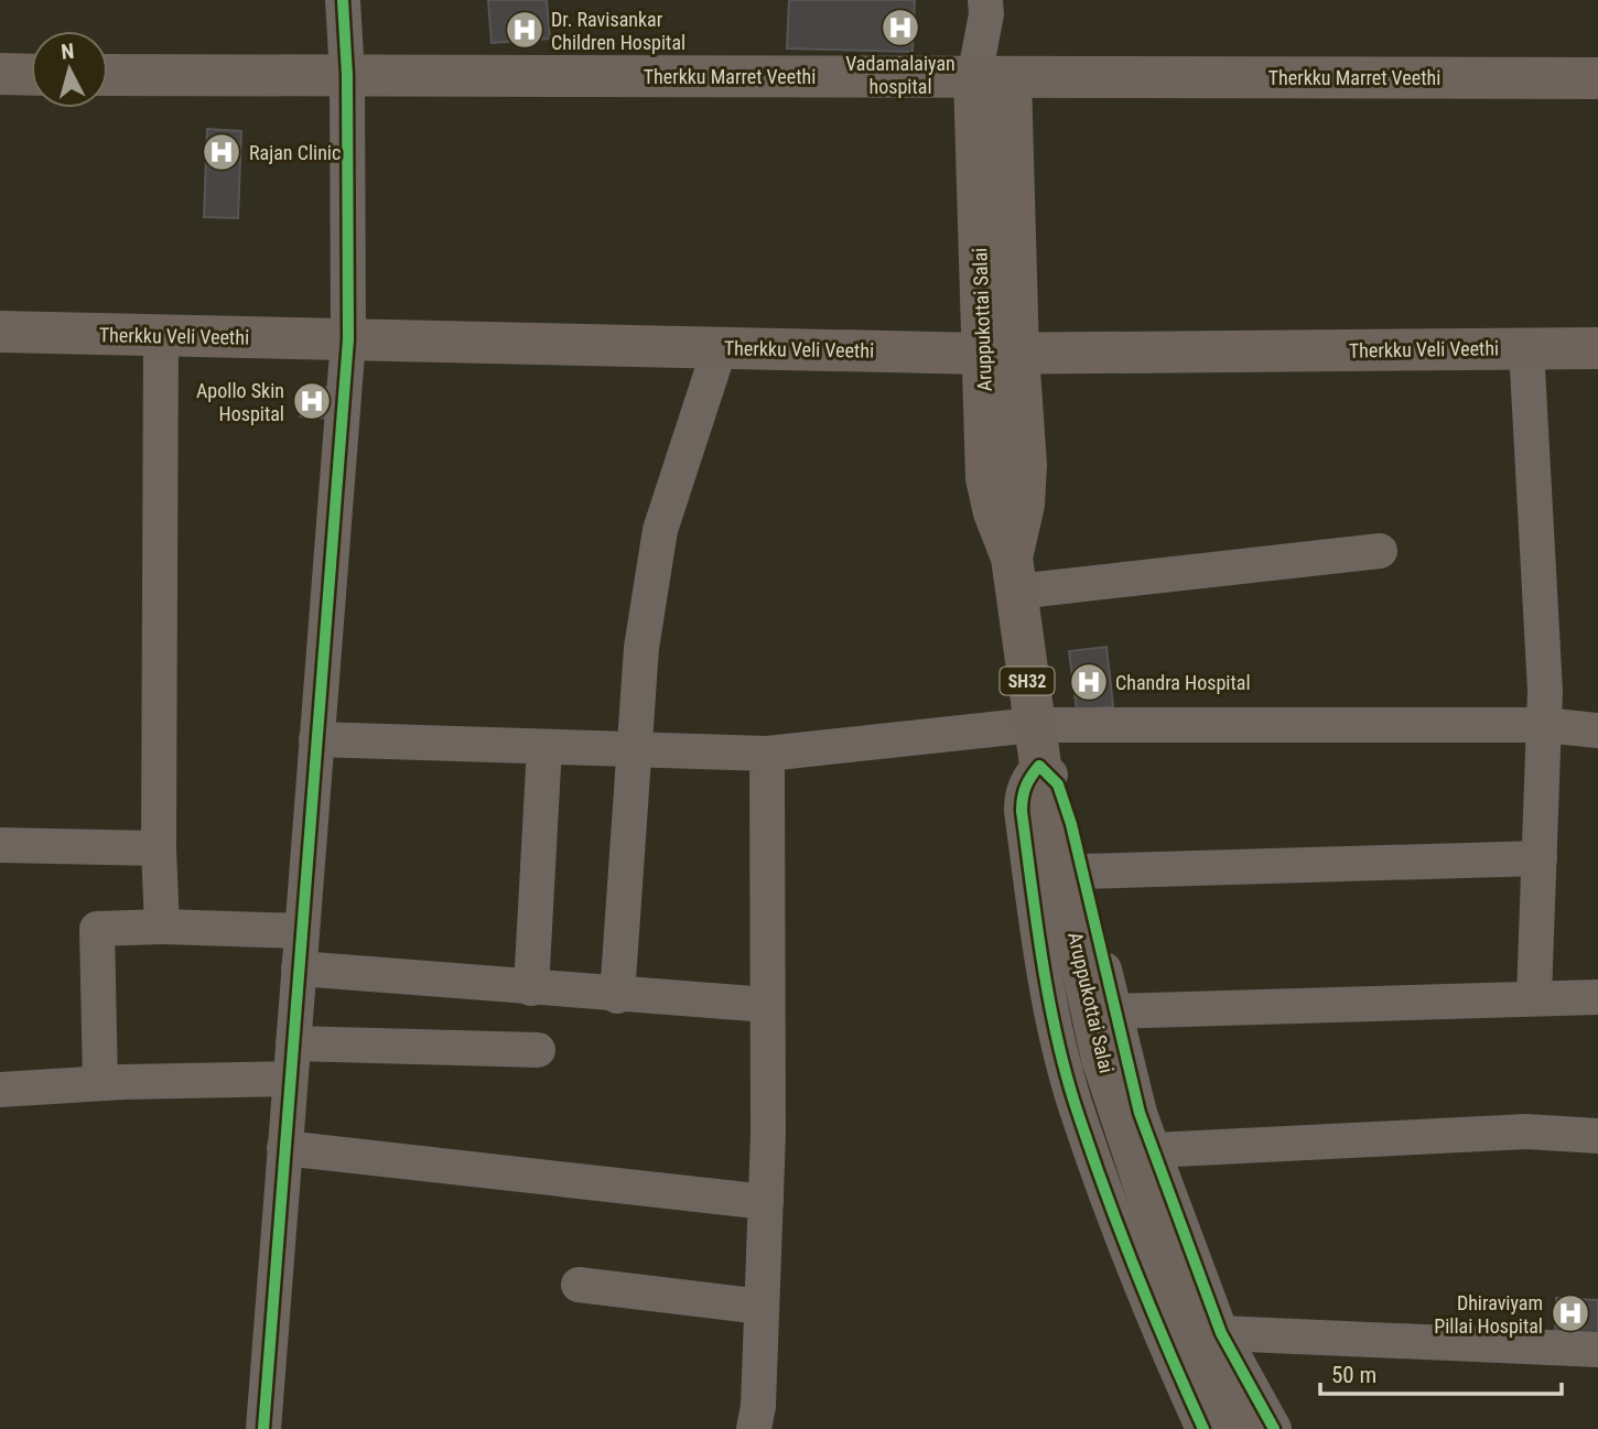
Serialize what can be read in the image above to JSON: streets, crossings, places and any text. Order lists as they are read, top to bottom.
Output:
{
  "streets": {
    "main road": [
      "Therkku Marret Veethi",
      "Aruppukottai Salai",
      "Therkku Veli Veethi",
      "SH32"
    ]
  },
  "crossings": [
    ["Therkku Marret Veethi", "Aruppukottai Salai"],
    ["Aruppukottai Salai", "Therkku Veli Veethi"]
  ],
  "places": {
    "hospital": [
      "Vadamalaiyan hospital",
      "Dr. Ravisankar Children Hospital",
      "Rajan Clinic",
      "Apollo Skin Hospital",
      "Chandra Hospital",
      "Dhiraviyam Pillai Hospital"
    ]
  },
  "scale_bar": "50 m",
  "north": "top"
}
